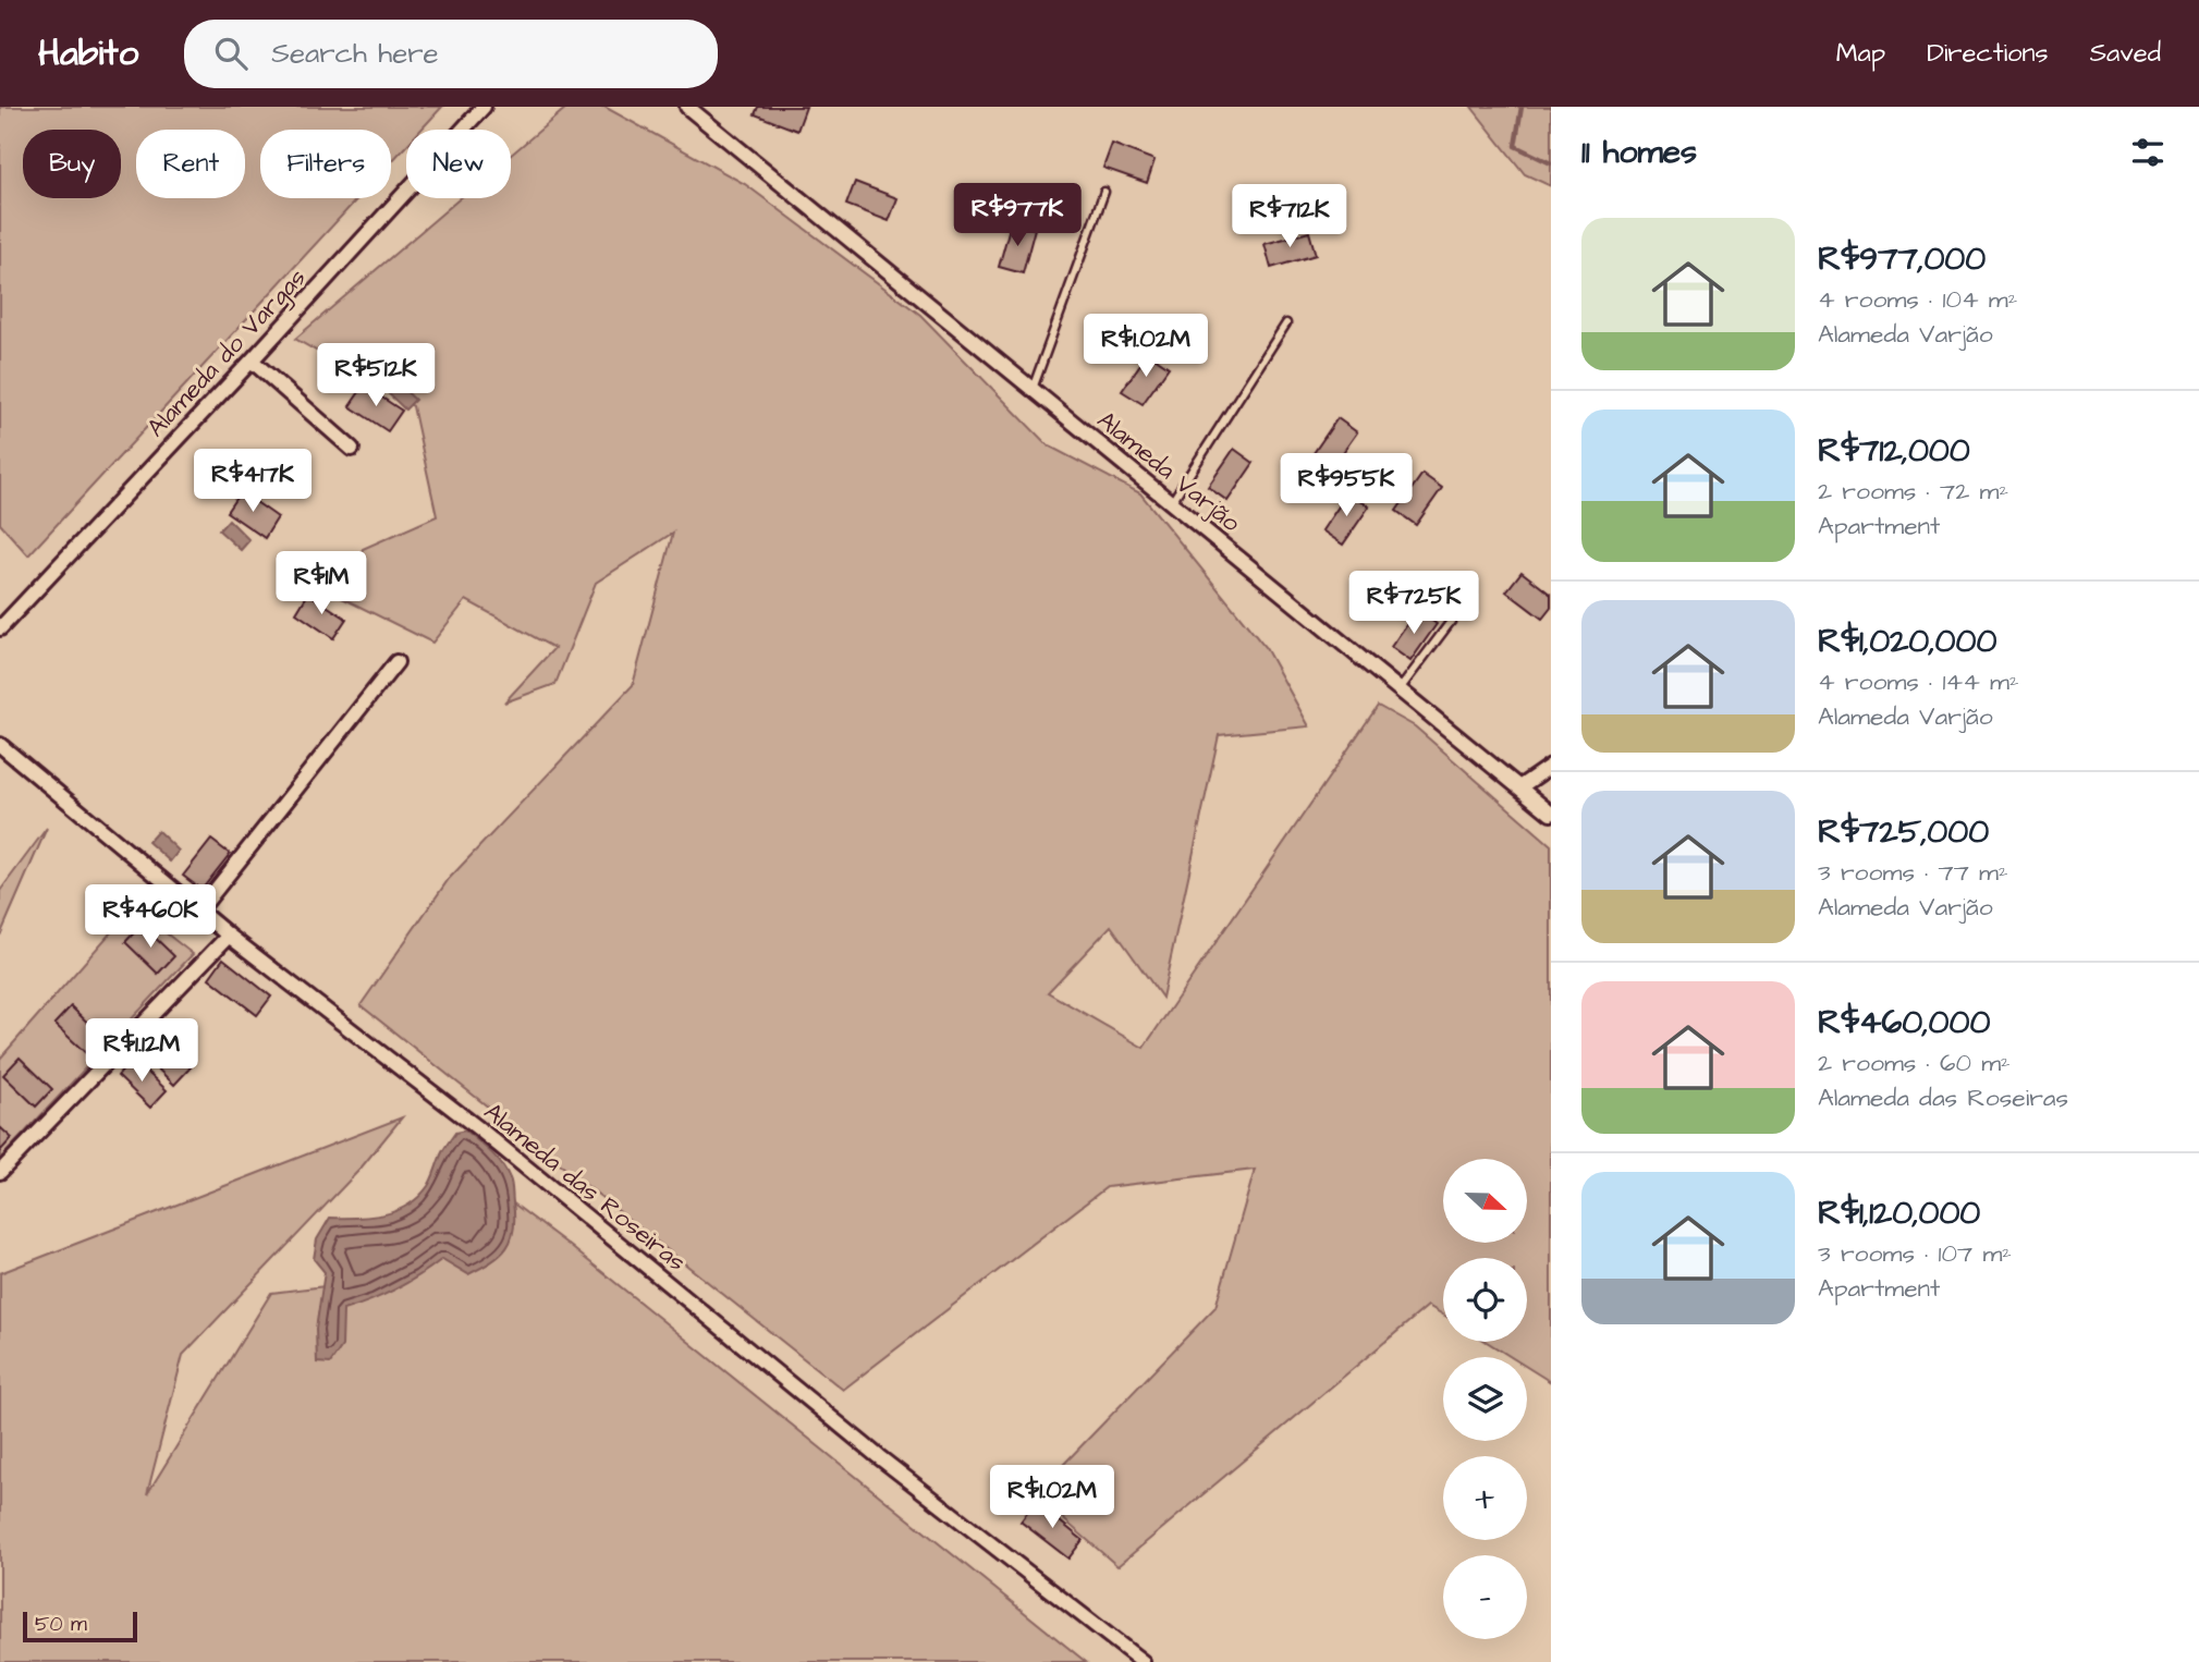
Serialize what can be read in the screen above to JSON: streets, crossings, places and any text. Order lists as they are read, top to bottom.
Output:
{
  "streets": {
    "street": ["Alameda do Vargas", "Alameda Varjão", "Alameda das Roseiras"]
  },
  "scale_bar": "50 m",
  "north": "right",
  "page": {
    "header": "Habito",
    "search": "Search here",
    "nav": ["Map", "Directions", "Saved"],
    "heading": "11 homes",
    "chip": [
      "Buy",
      "Rent",
      "Filters",
      "New"
    ],
    "price": [
      "R$977K",
      "R$712K",
      "R$1.02M",
      "R$512K",
      "R$417K",
      "R$955K",
      "R$1M",
      "R$725K",
      "R$460K",
      "R$1.12M",
      "R$1.02M"
    ],
    "list": [
      {
        "name": "R$977,000",
        "note": "4 rooms · 104 m² · Alameda Varjão"
      },
      {
        "name": "R$712,000",
        "note": "2 rooms · 72 m² · Apartment"
      },
      {
        "name": "R$1,020,000",
        "note": "4 rooms · 144 m² · Alameda Varjão"
      },
      {
        "name": "R$725,000",
        "note": "3 rooms · 77 m² · Alameda Varjão"
      },
      {
        "name": "R$460,000",
        "note": "2 rooms · 60 m² · Alameda das Roseiras"
      },
      {
        "name": "R$1,120,000",
        "note": "3 rooms · 107 m² · Apartment"
      }
    ],
    "map_buttons": ["+", "−"],
    "scale": "50 m"
  }
}
